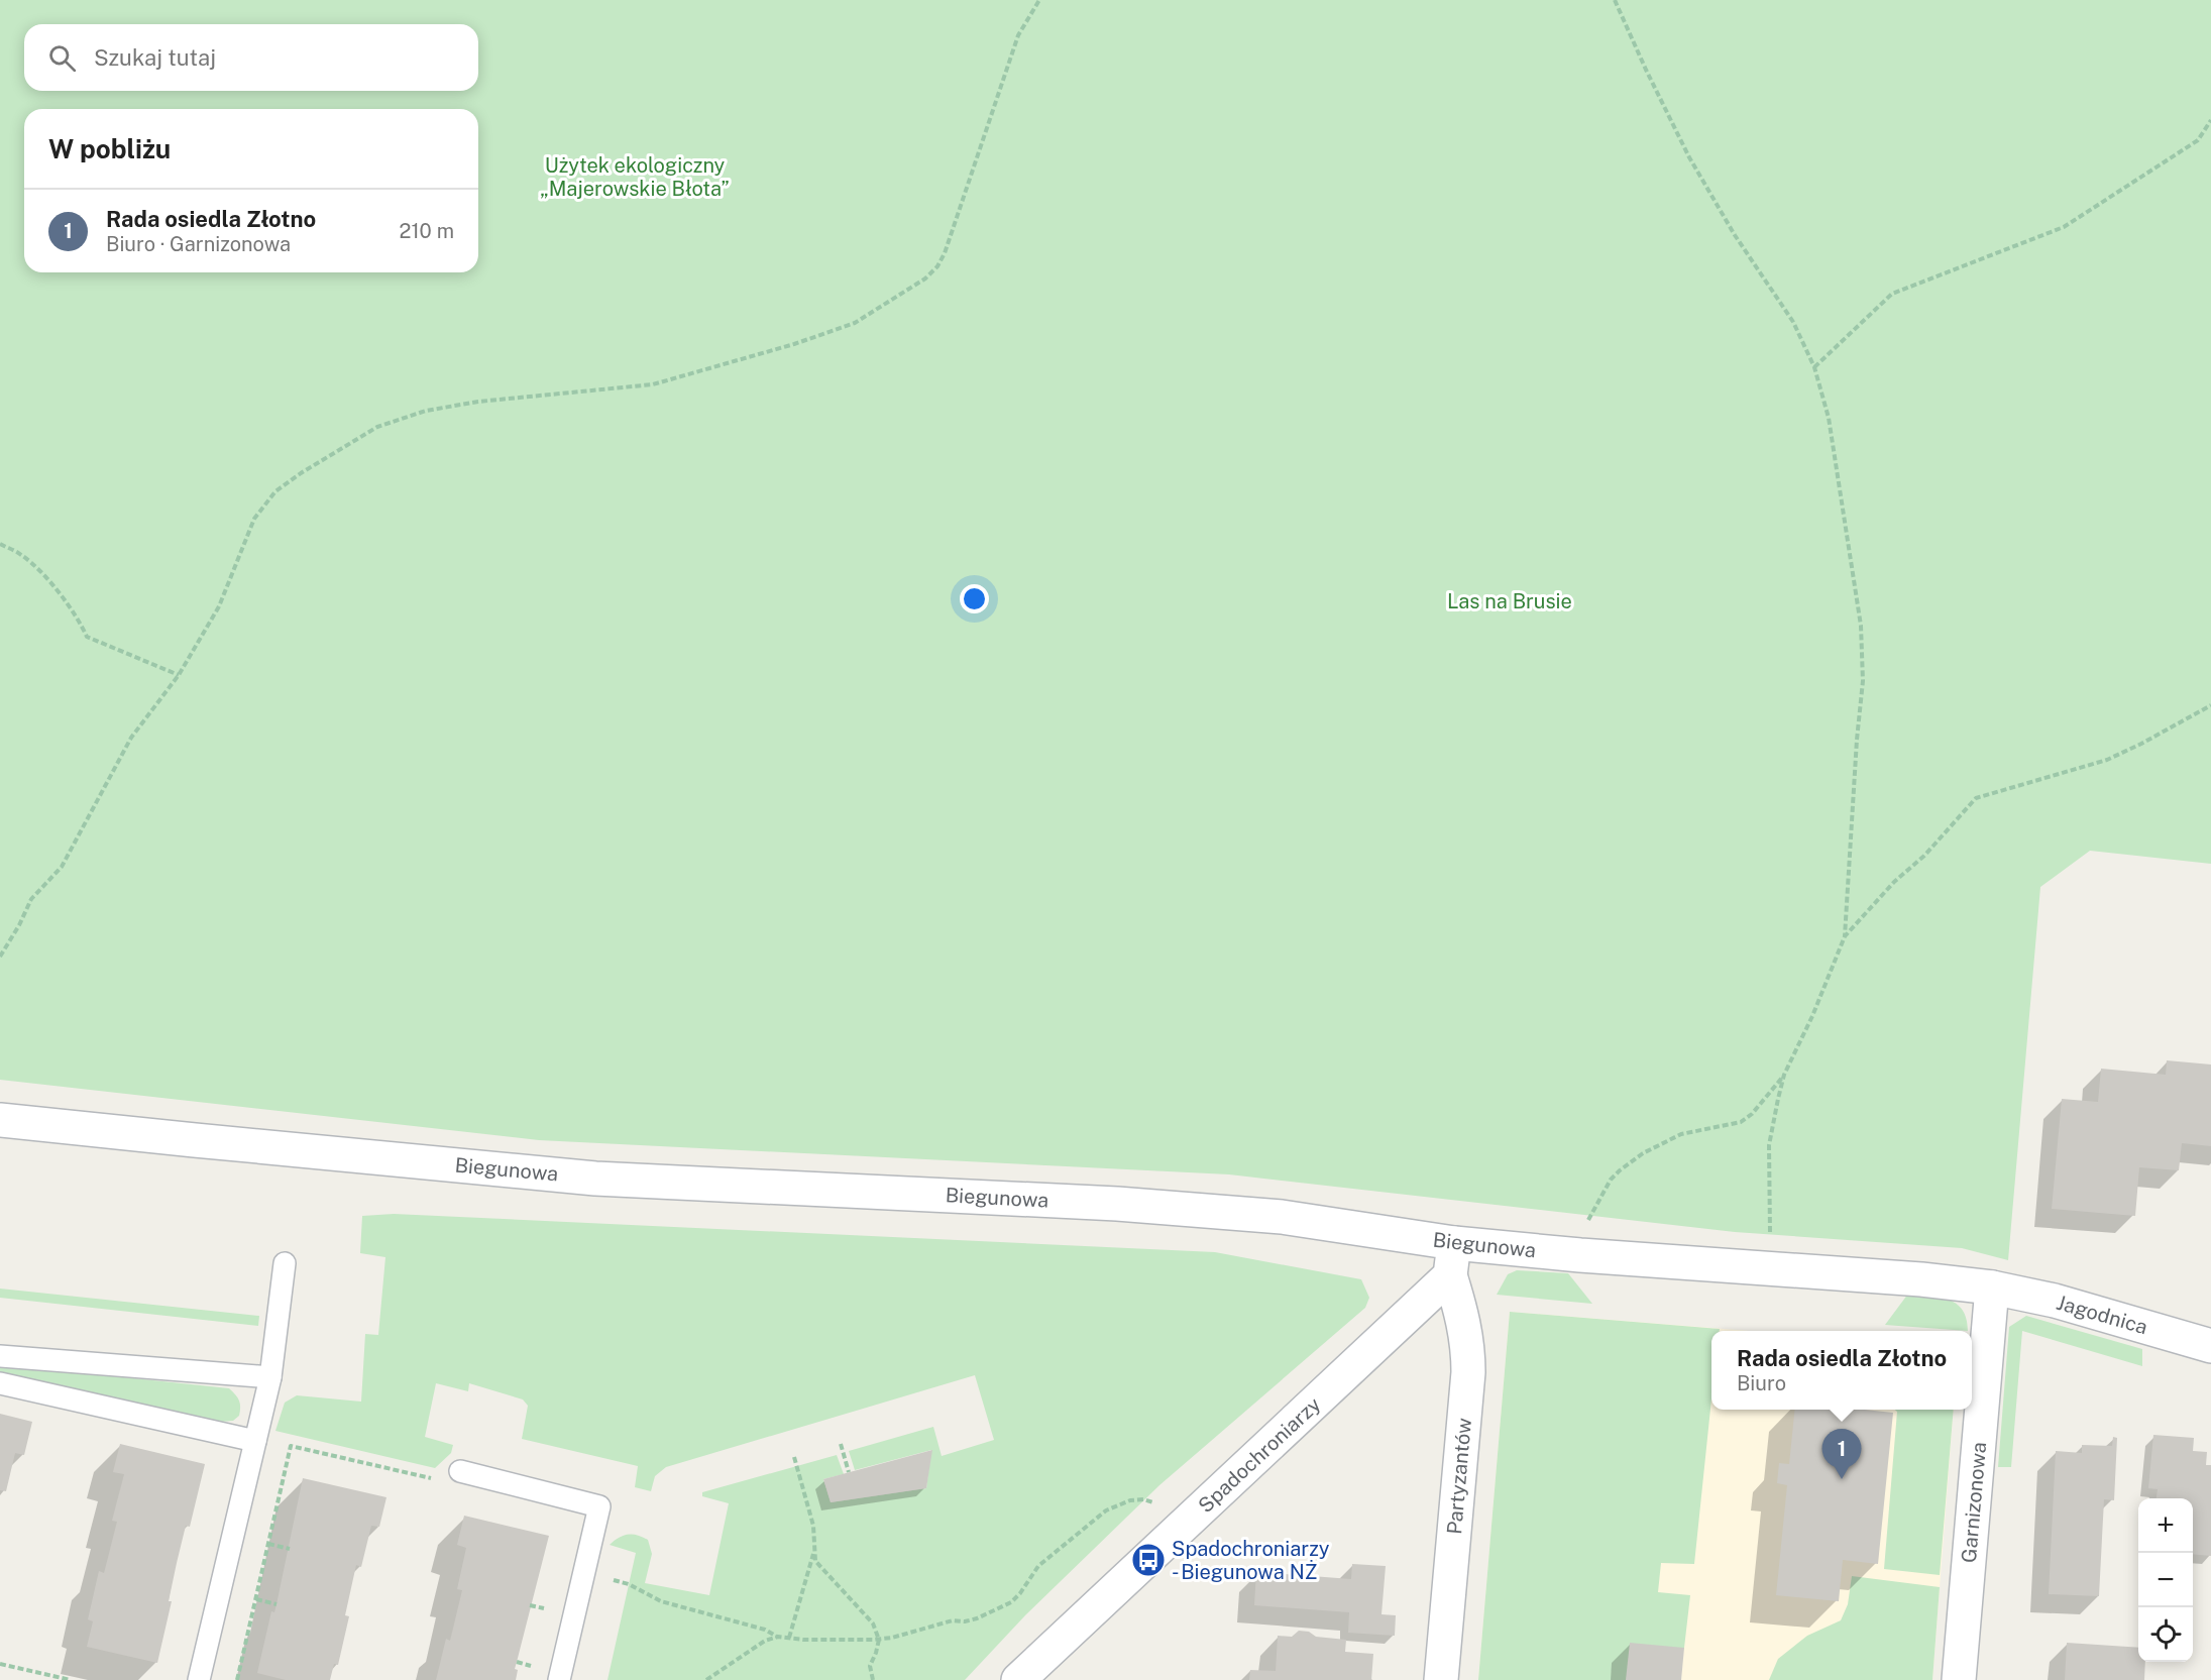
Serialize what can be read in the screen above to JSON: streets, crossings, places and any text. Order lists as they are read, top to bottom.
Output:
{
  "streets": {
    "street": [
      "Biegunowa",
      "Jagodnica",
      "Spadochroniarzy",
      "Partyzantów",
      "Garnizonowa"
    ]
  },
  "crossings": [
    ["Biegunowa", "Jagodnica"],
    ["Biegunowa", "Garnizonowa"],
    ["Jagodnica", "Garnizonowa"],
    ["Spadochroniarzy", "Partyzantów"]
  ],
  "parks": ["Użytek ekologiczny „Majerowskie Błota”", "Las na Brusie"],
  "places": {
    "bus stop": ["Spadochroniarzy - Biegunowa NŻ"]
  },
  "page": {
    "search": "Szukaj tutaj",
    "heading": "W pobliżu",
    "list": [
      {
        "mark": "1",
        "name": "Rada osiedla Złotno",
        "note": "Biuro · Garnizonowa",
        "value": "210 m"
      }
    ],
    "popup": ["Rada osiedla Złotno", "Biuro"],
    "pins": "1",
    "map_buttons": ["+", "−"]
  }
}
